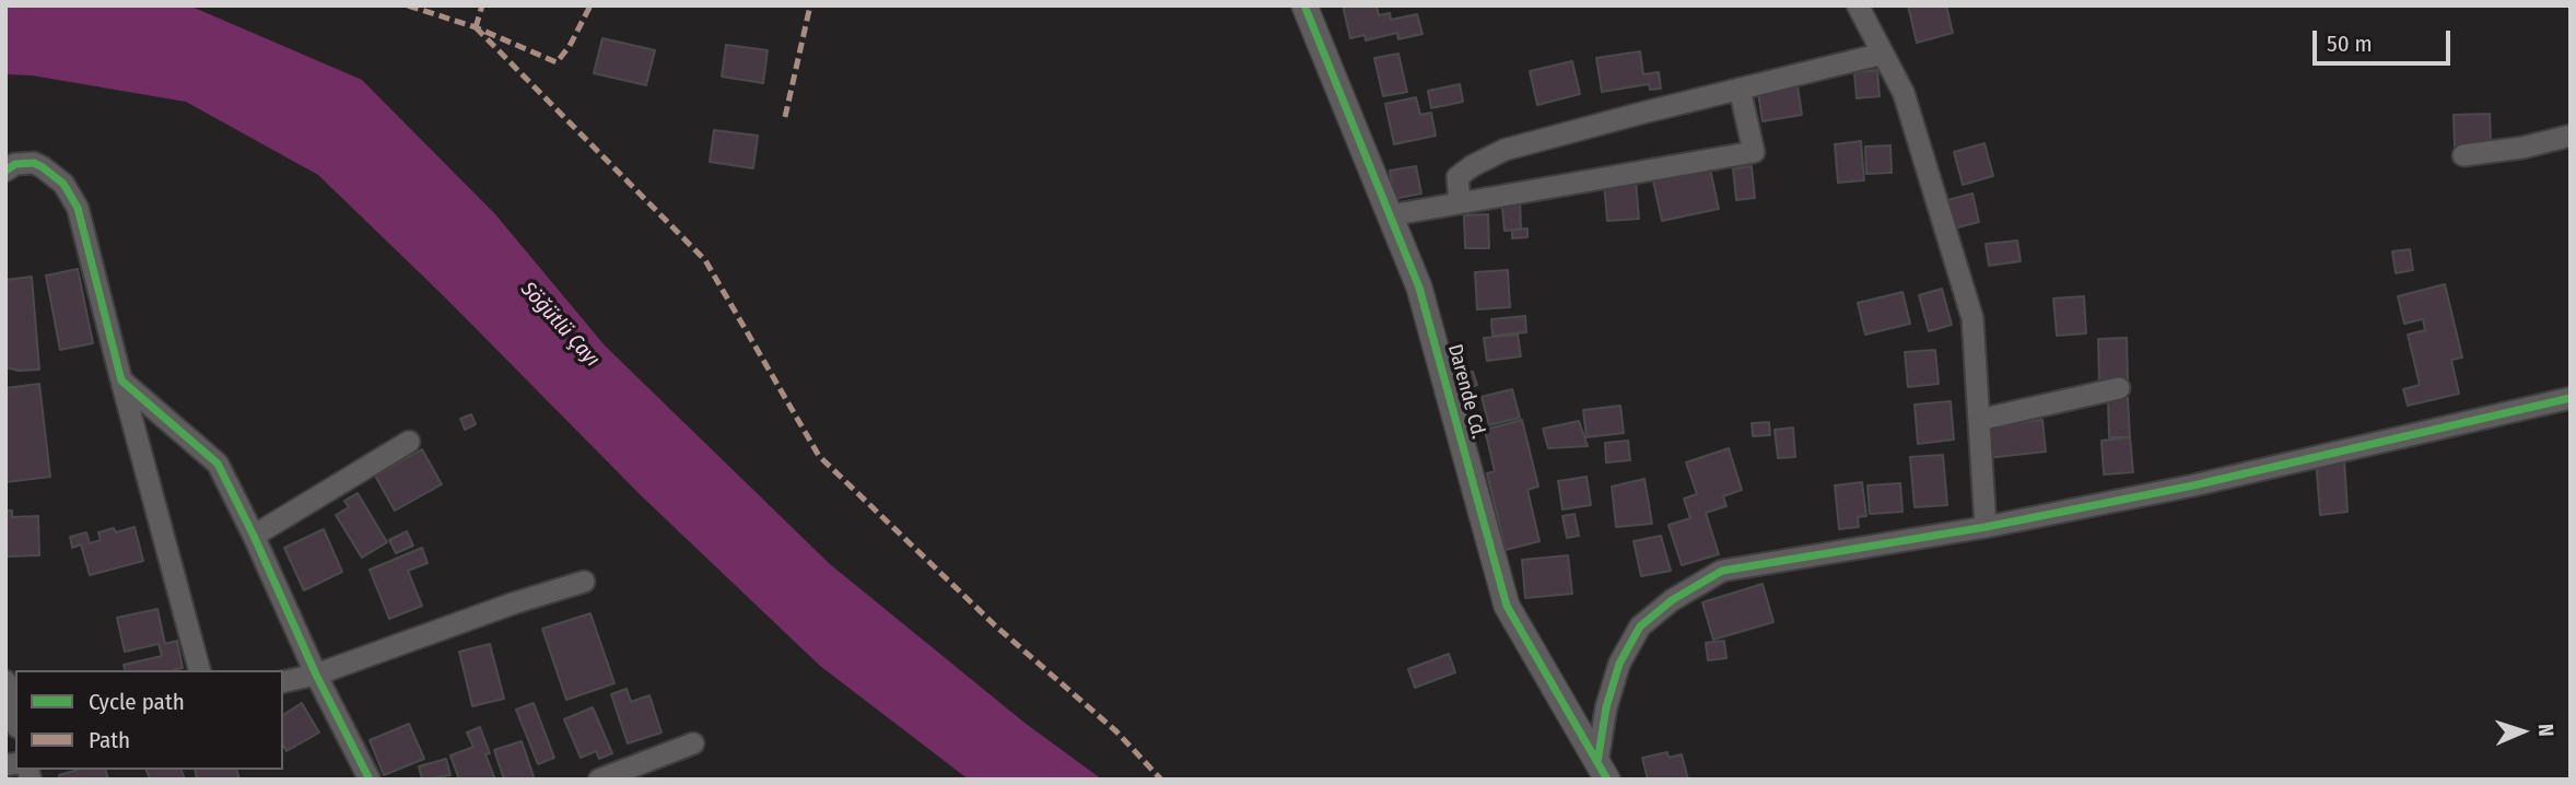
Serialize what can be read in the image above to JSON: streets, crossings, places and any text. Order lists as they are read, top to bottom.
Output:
{
  "streets": {
    "street": ["Darende Cd."]
  },
  "water": ["Söğütlü Çayı"],
  "legend": ["Cycle path", "Path"],
  "scale_bar": "50 m",
  "north": "right"
}
